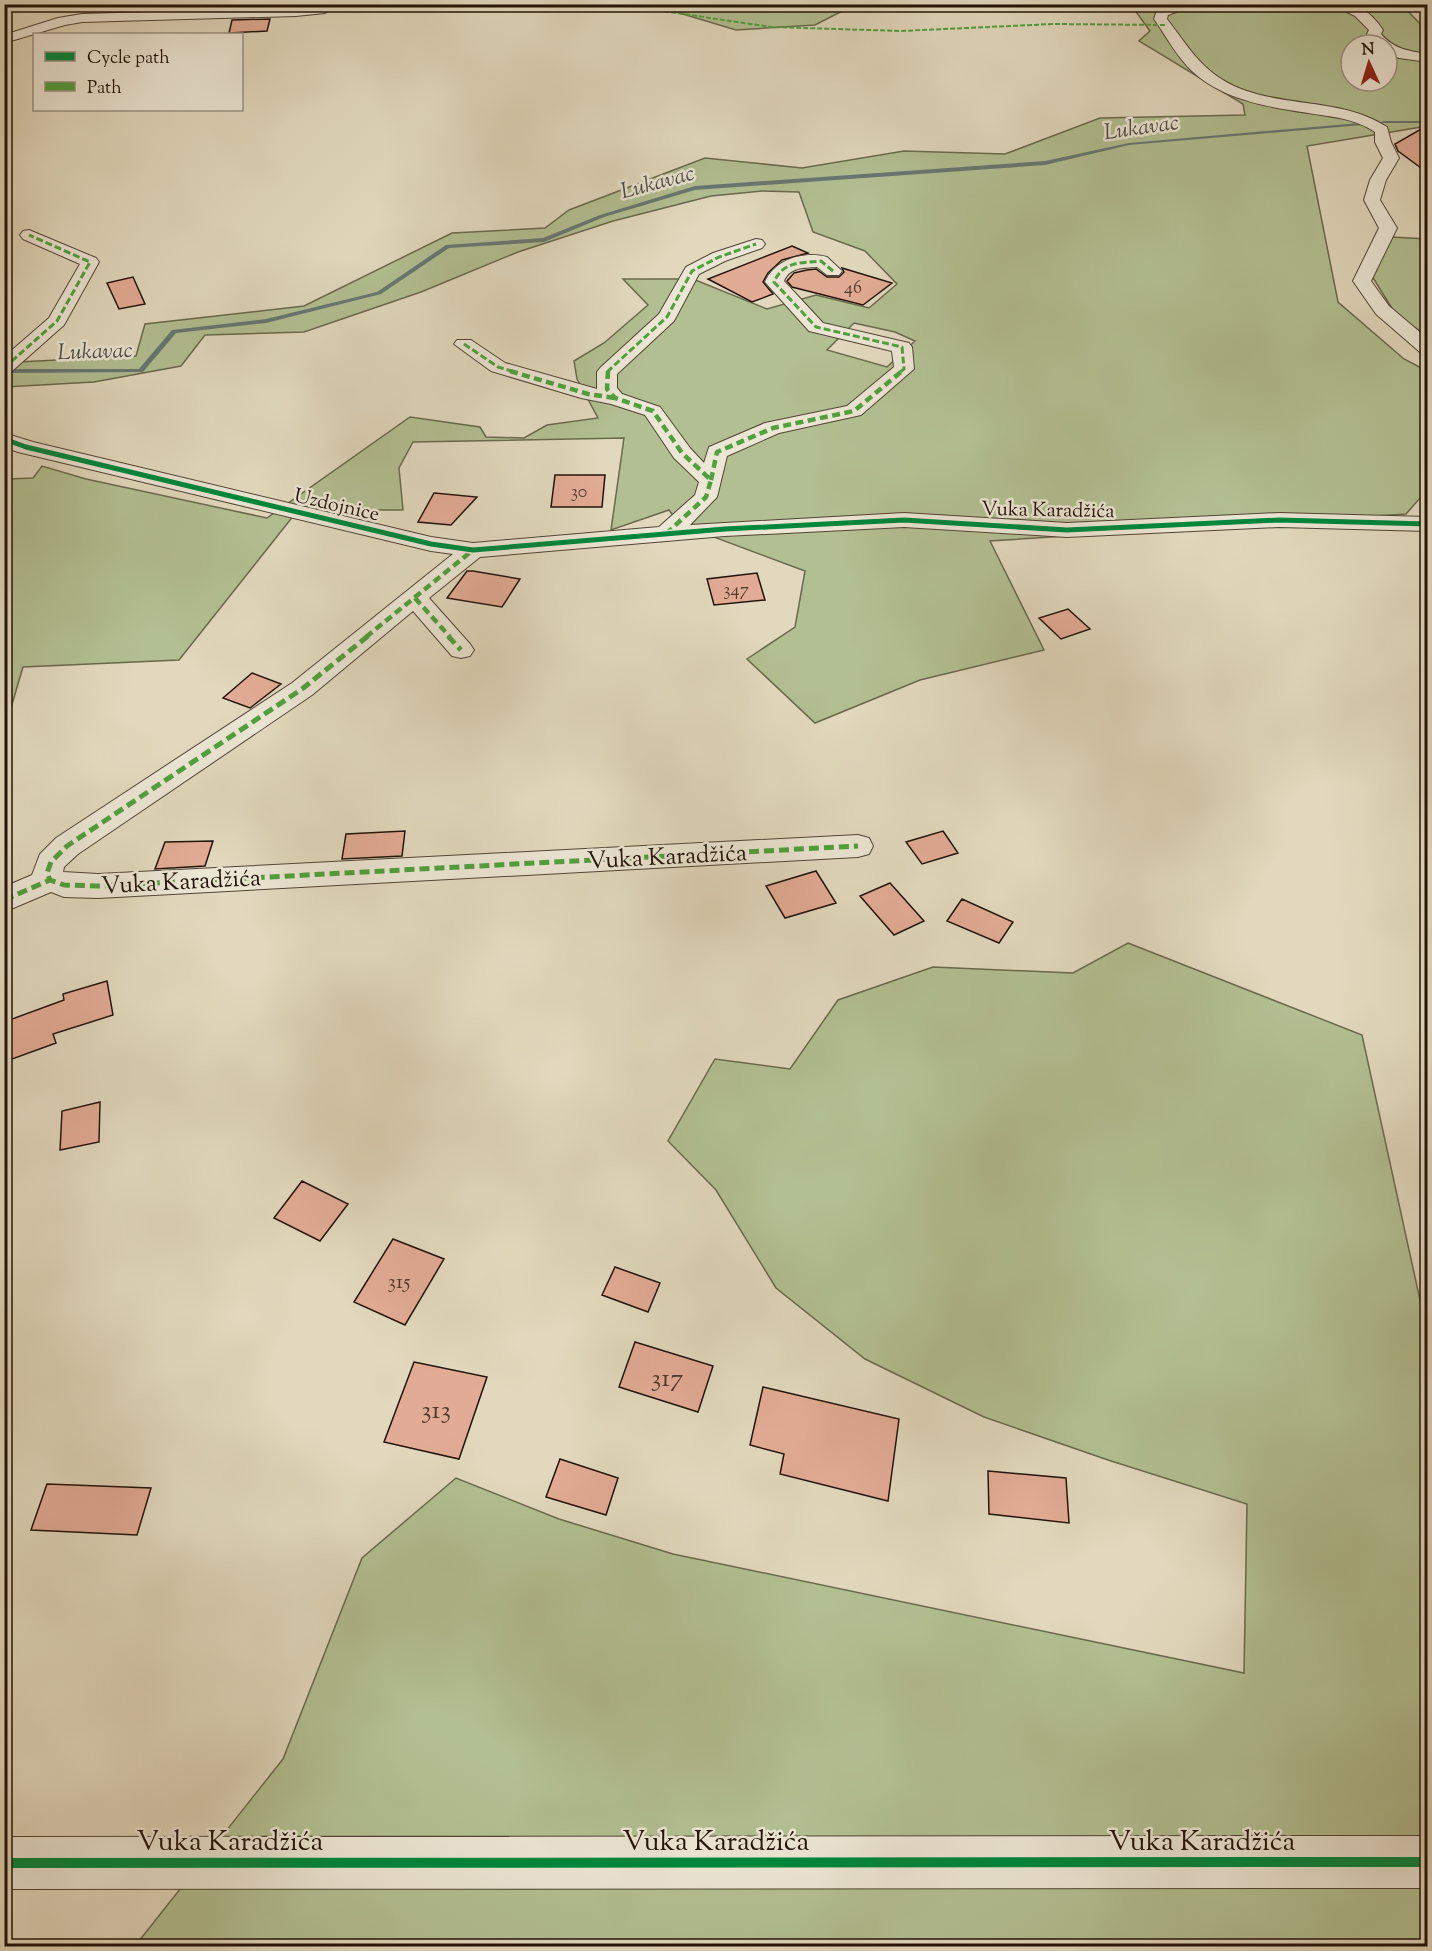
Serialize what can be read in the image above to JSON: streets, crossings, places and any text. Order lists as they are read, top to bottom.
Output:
{
  "streets": {
    "street": ["Uzdojnice", "Vuka Karadžića"]
  },
  "crossings": [
    ["Uzdojnice", "Vuka Karadžića"]
  ],
  "water": ["Lukavac"],
  "house_numbers": [
    "46",
    "30",
    "347",
    "315",
    "317",
    "313"
  ],
  "legend": ["Cycle path", "Path"],
  "north": "top"
}
